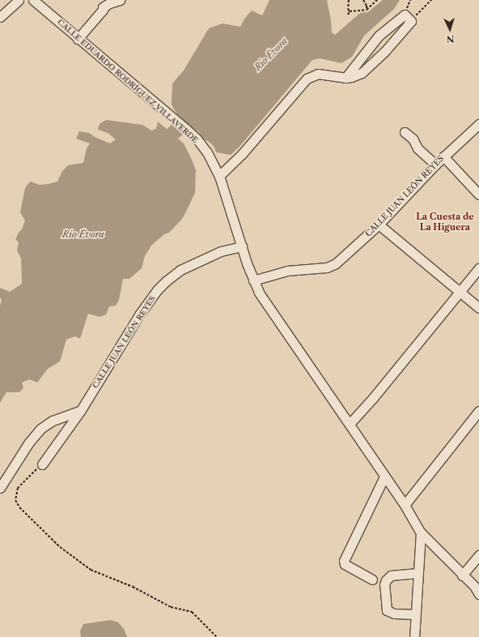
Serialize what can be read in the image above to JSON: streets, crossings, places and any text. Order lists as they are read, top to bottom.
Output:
{
  "streets": {
    "street": ["CALLE EDUARDO RODRÍGUEZ VILLAVERDE", "CALLE JUAN LEÓN REYES"]
  },
  "crossings": [
    ["CALLE EDUARDO RODRÍGUEZ VILLAVERDE", "CALLE JUAN LEÓN REYES"]
  ],
  "districts": ["La Cuesta de La Higuera"],
  "water": ["Río Évora"],
  "north": "bottom"
}
